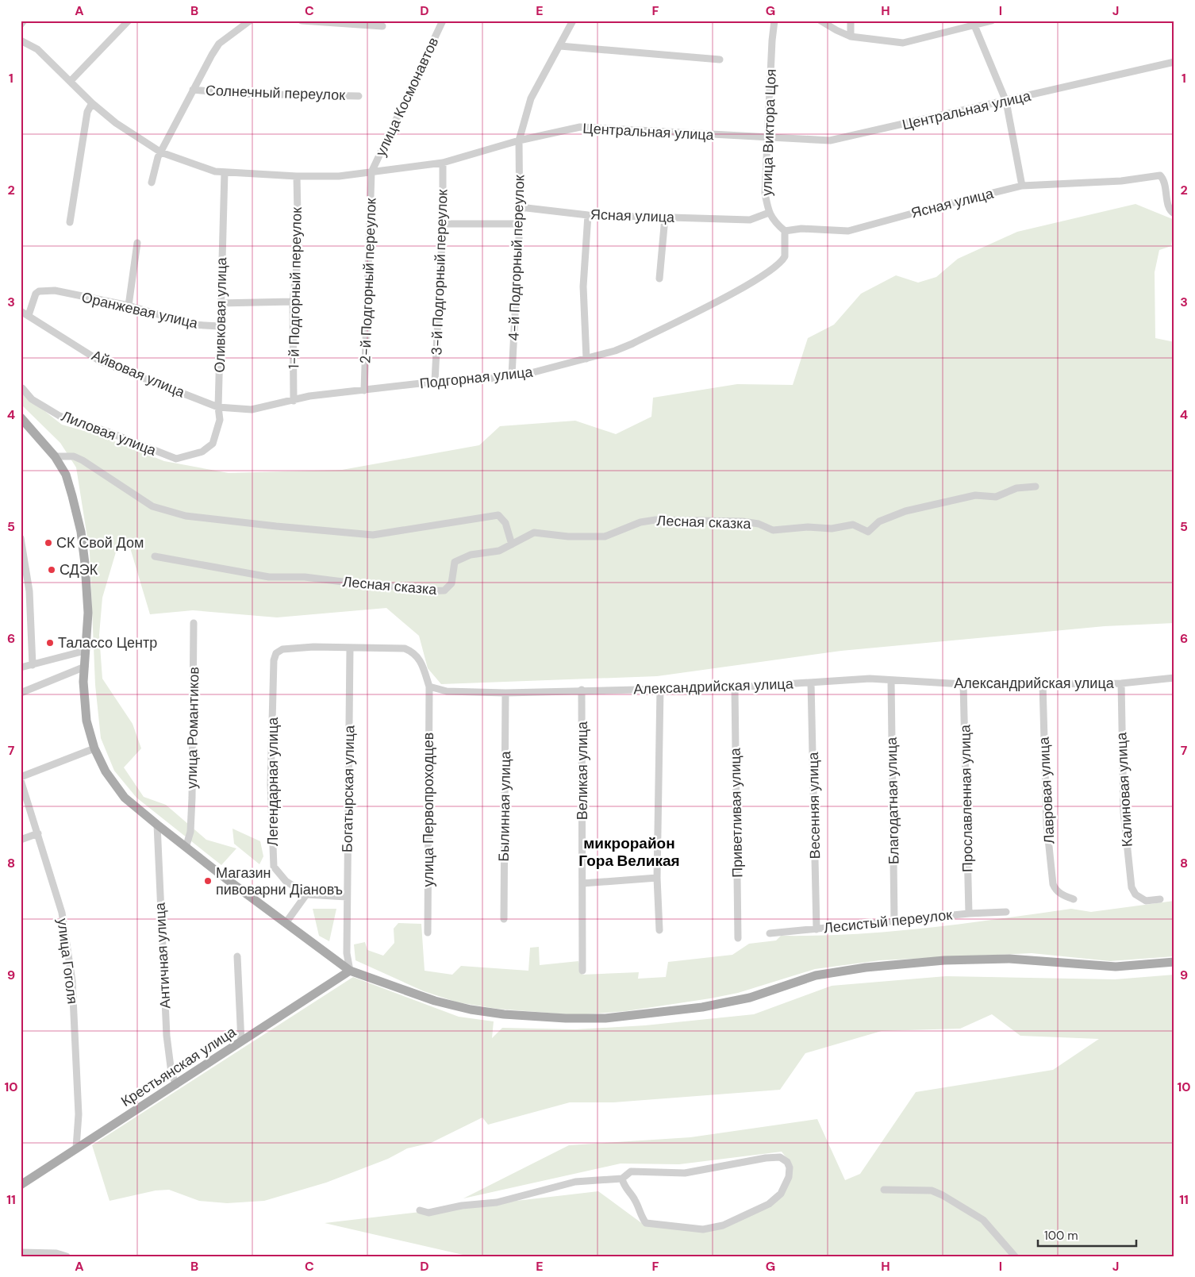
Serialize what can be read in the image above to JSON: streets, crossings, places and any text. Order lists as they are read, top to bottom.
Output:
{
  "streets": {
    "main road": ["Крестьянская улица"],
    "street": [
      "Солнечный переулок",
      "улица Космонавтов",
      "Центральная улица",
      "улица Виктора Цоя",
      "Ясная улица",
      "4-й Подгорный переулок",
      "3-й Подгорный переулок",
      "2-й Подгорный переулок",
      "1-й Подгорный переулок",
      "Оранжевая улица",
      "Оливковая улица",
      "Айвовая улица",
      "Подгорная улица",
      "Лиловая улица",
      "Лесная сказка",
      "Александрийская улица",
      "улица Романтиков",
      "Великая улица",
      "Легендарная улица",
      "Богатырская улица",
      "Калиновая улица",
      "Лавровая улица",
      "Прославленная улица",
      "Благодатная улица",
      "Весенняя улица",
      "Былинная улица",
      "улица Первопроходцев",
      "Приветливая улица",
      "Лесистый переулок",
      "Античная улица",
      "улица Гоголя"
    ]
  },
  "crossings": [
    ["улица Космонавтов", "Центральная улица"],
    ["улица Космонавтов", "2-й Подгорный переулок"],
    ["Центральная улица", "улица Виктора Цоя"],
    ["Центральная улица", "4-й Подгорный переулок"],
    ["Центральная улица", "3-й Подгорный переулок"],
    ["Центральная улица", "2-й Подгорный переулок"],
    ["Центральная улица", "1-й Подгорный переулок"],
    ["Центральная улица", "Оливковая улица"],
    ["улица Виктора Цоя", "Ясная улица"],
    ["улица Виктора Цоя", "Подгорная улица"],
    ["Ясная улица", "4-й Подгорный переулок"],
    ["Ясная улица", "Подгорная улица"],
    ["4-й Подгорный переулок", "Подгорная улица"],
    ["3-й Подгорный переулок", "Подгорная улица"],
    ["2-й Подгорный переулок", "Подгорная улица"],
    ["1-й Подгорный переулок", "Подгорная улица"],
    ["Оранжевая улица", "Оливковая улица"],
    ["Оранжевая улица", "Айвовая улица"],
    ["Оливковая улица", "Айвовая улица"],
    ["Оливковая улица", "Подгорная улица"],
    ["Оливковая улица", "Лиловая улица"],
    ["Айвовая улица", "Подгорная улица"],
    ["Александрийская улица", "Великая улица"],
    ["Александрийская улица", "Калиновая улица"],
    ["Александрийская улица", "Лавровая улица"],
    ["Александрийская улица", "Прославленная улица"],
    ["Александрийская улица", "Благодатная улица"],
    ["Александрийская улица", "Весенняя улица"],
    ["Александрийская улица", "Былинная улица"],
    ["Александрийская улица", "улица Первопроходцев"],
    ["Александрийская улица", "Приветливая улица"],
    ["Легендарная улица", "Богатырская улица"],
    ["Богатырская улица", "Крестьянская улица"],
    ["Прославленная улица", "Лесистый переулок"],
    ["Благодатная улица", "Лесистый переулок"],
    ["Весенняя улица", "Лесистый переулок"],
    ["Античная улица", "Крестьянская улица"],
    ["улица Гоголя", "Крестьянская улица"]
  ],
  "districts": ["микрорайон Гора Великая"],
  "places": [
    "СК Свой Дом",
    "СДЭК",
    "Талассо Центр",
    "Магазин пивоварни Дiановъ"
  ],
  "scale_bar": "100 m",
  "grid": {
    "columns": [
      "A",
      "B",
      "C",
      "D",
      "E",
      "F",
      "G",
      "H",
      "I",
      "J"
    ],
    "rows": [
      "1",
      "2",
      "3",
      "4",
      "5",
      "6",
      "7",
      "8",
      "9",
      "10",
      "11"
    ]
  }
}
